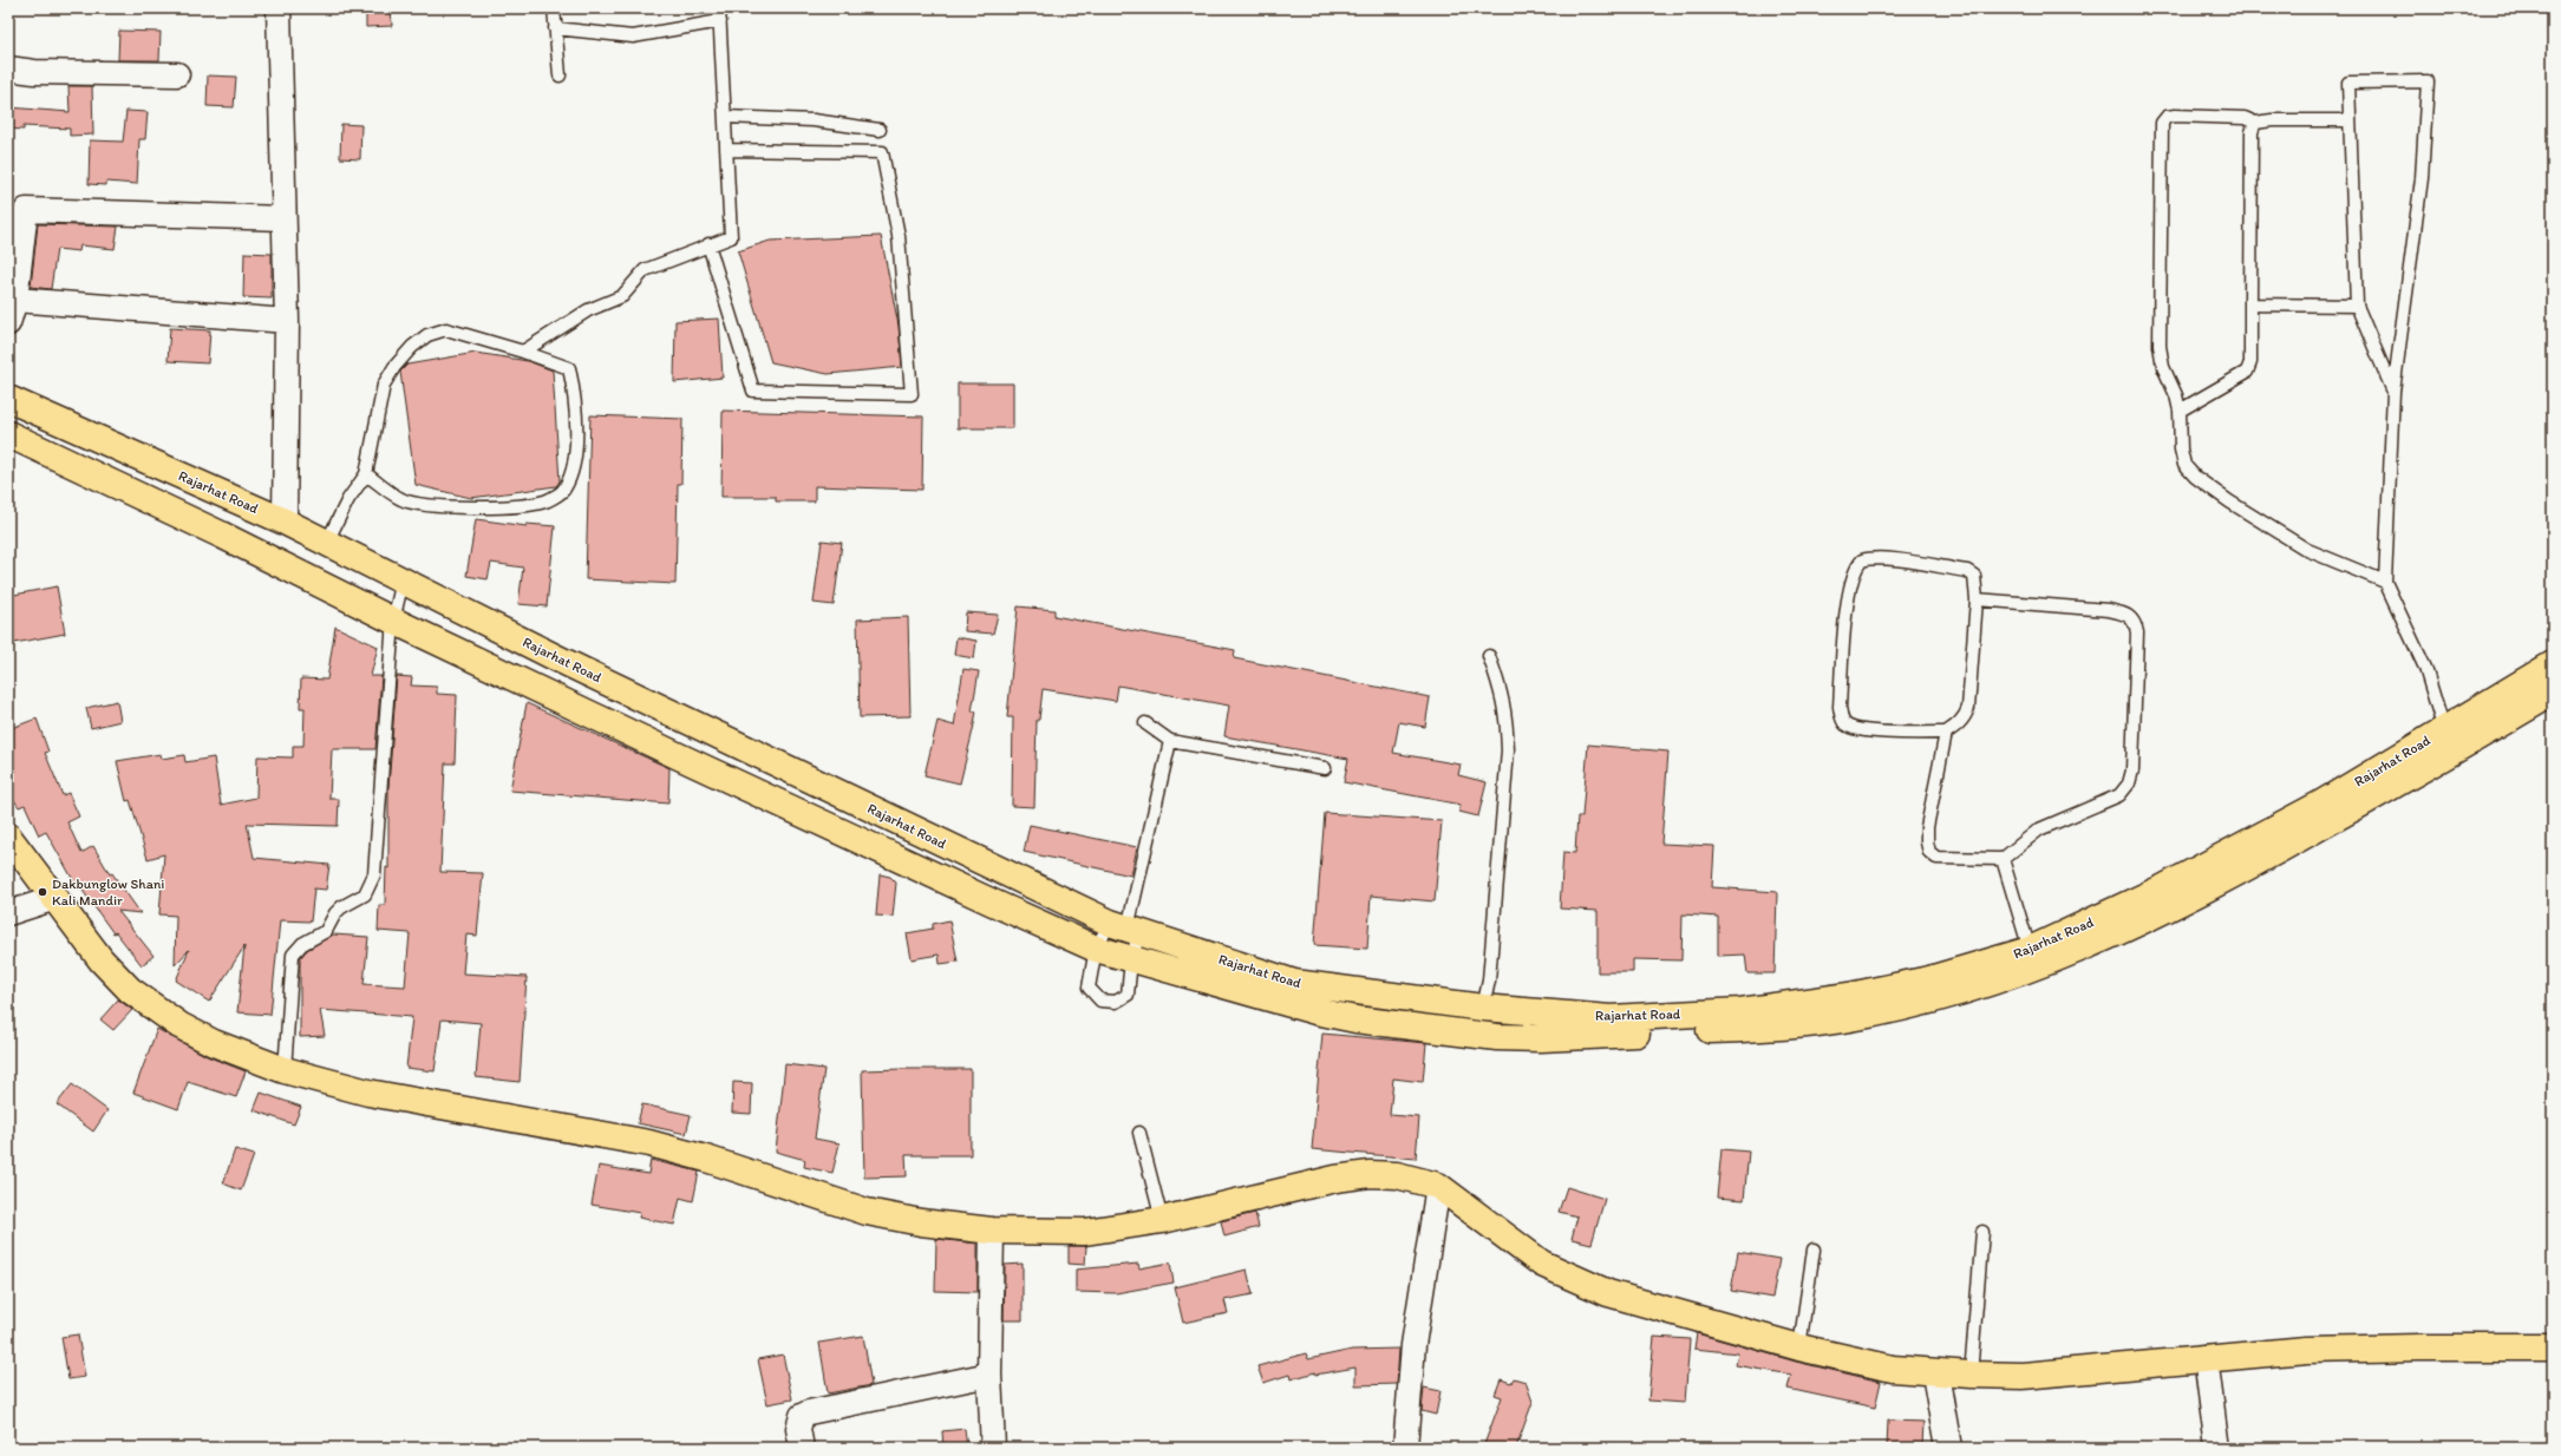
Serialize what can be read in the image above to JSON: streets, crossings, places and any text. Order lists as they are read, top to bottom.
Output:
{
  "streets": {
    "main road": ["Rajarhat Road"]
  },
  "places": ["Dakbunglow Shani Kali Mandir"]
}
